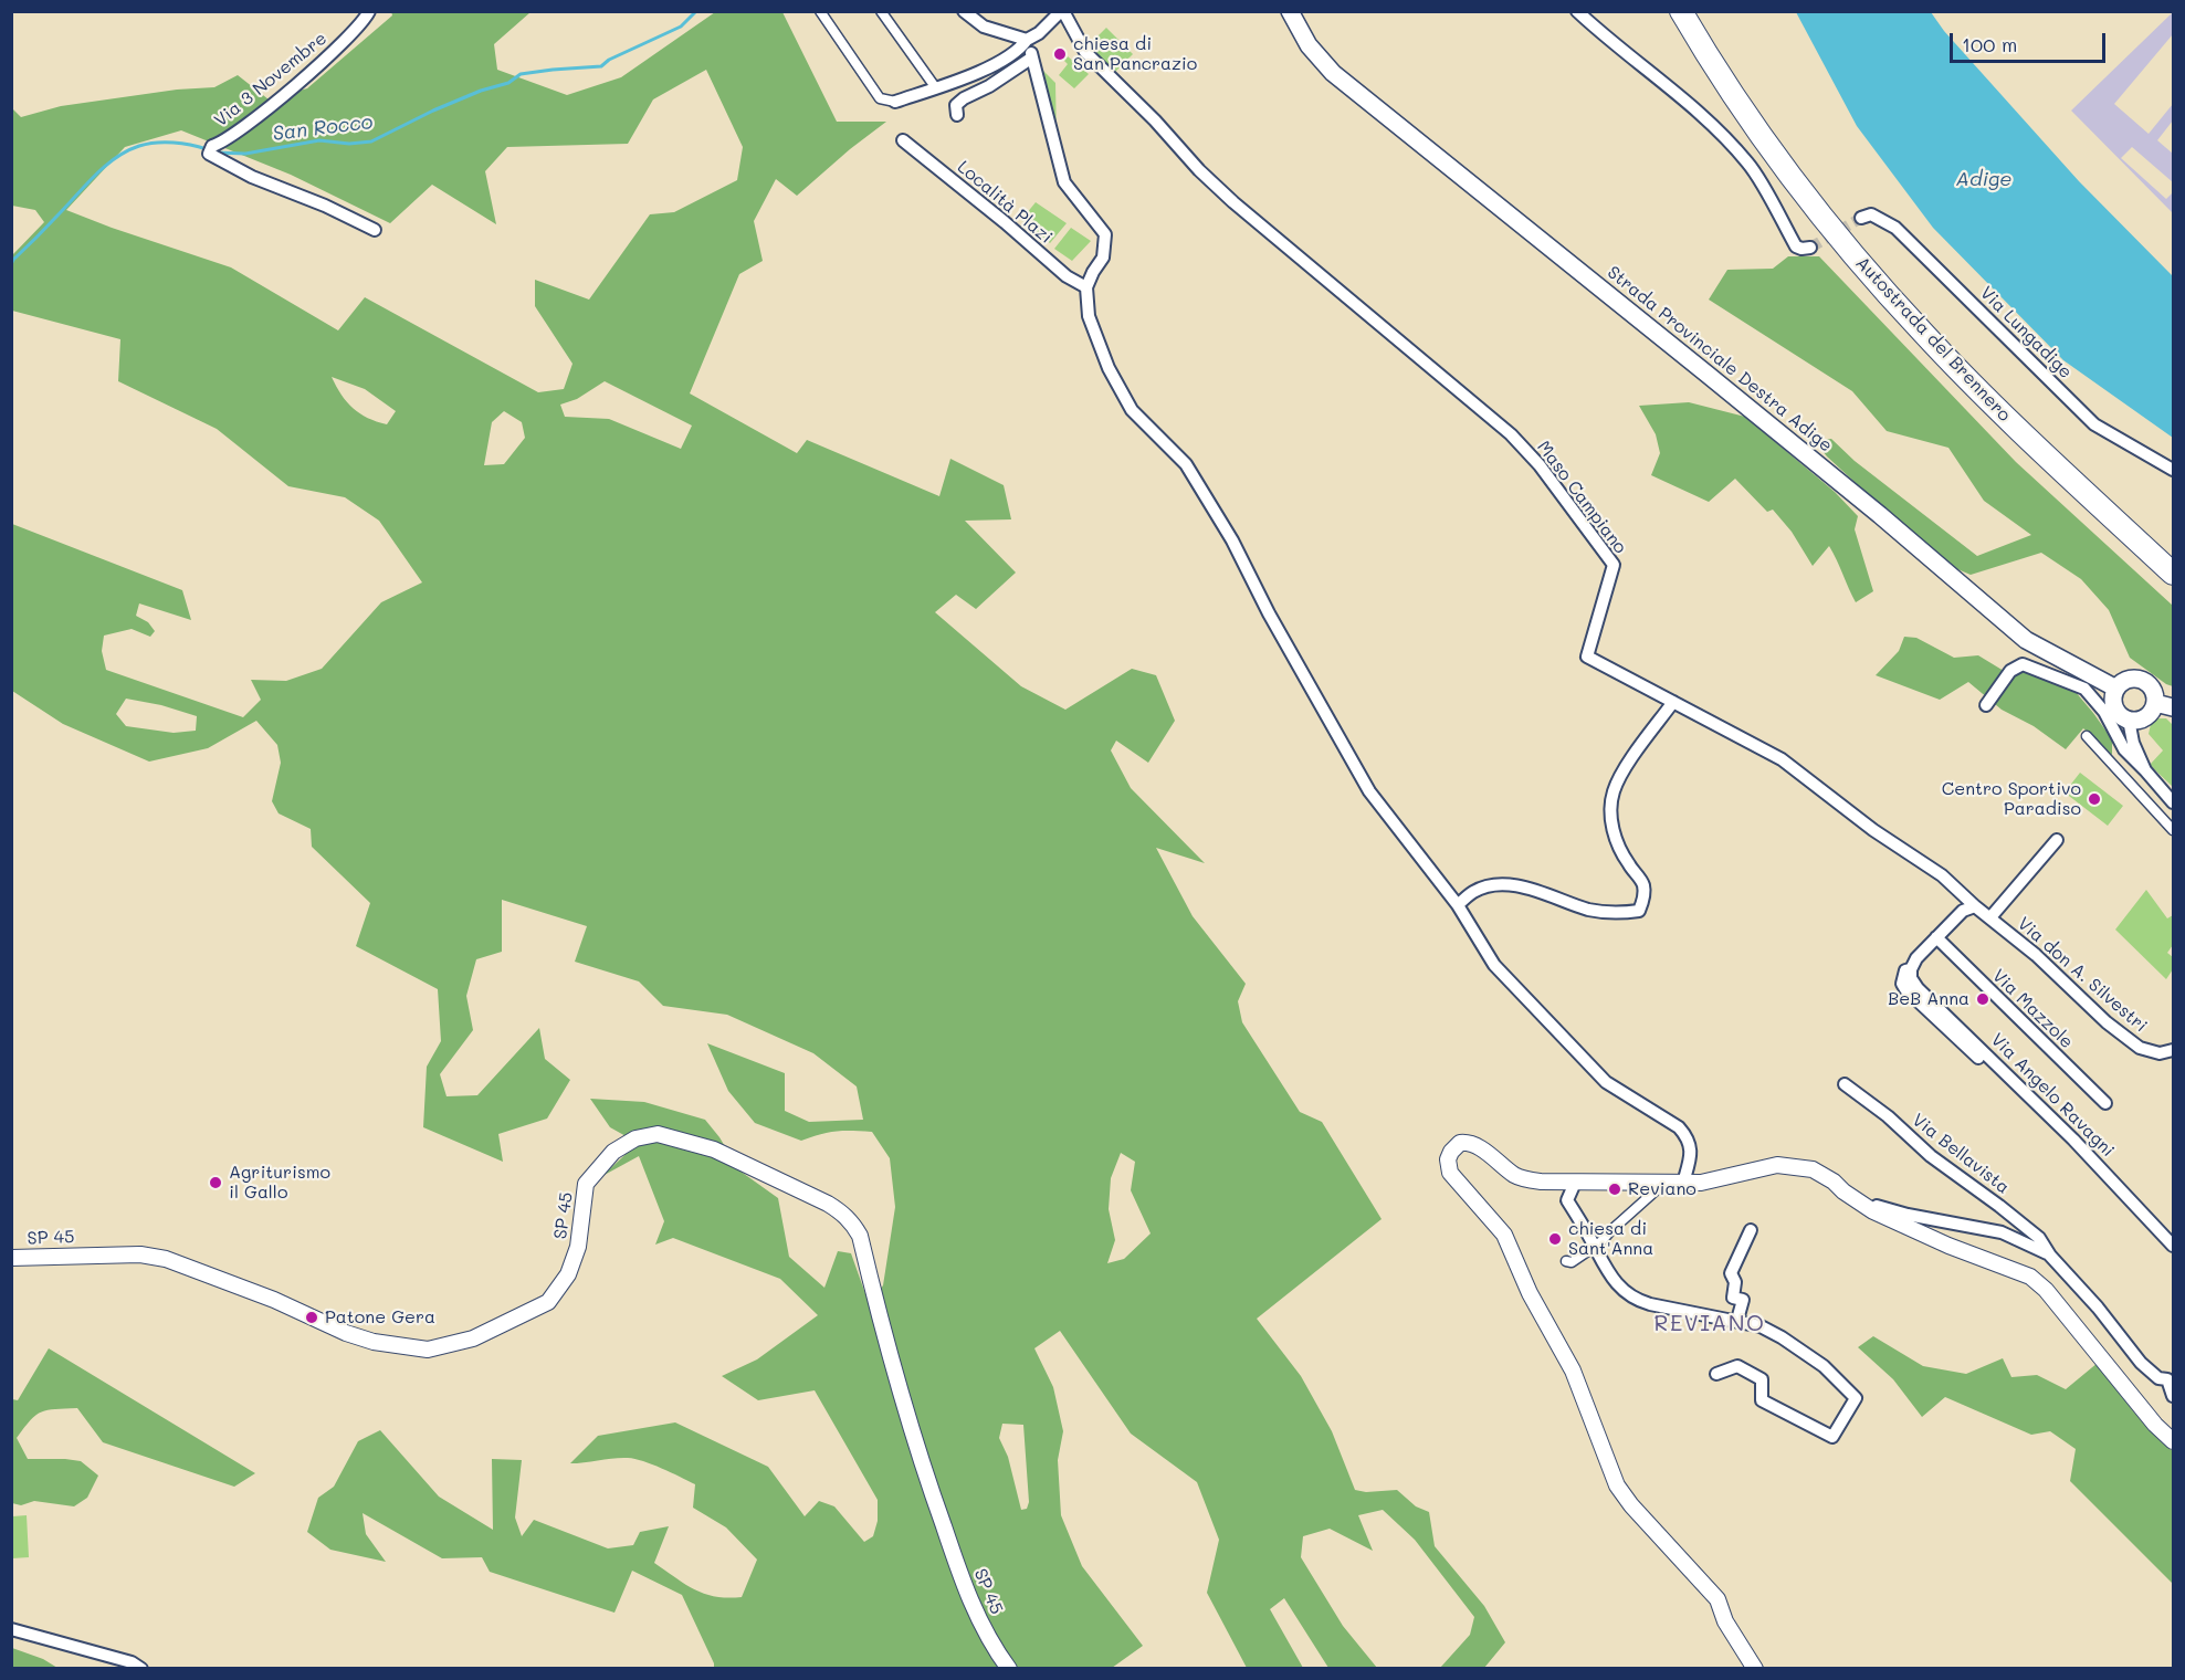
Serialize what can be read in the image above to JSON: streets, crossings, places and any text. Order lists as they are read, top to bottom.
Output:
{
  "streets": {
    "highway": ["Autostrada del Brennero"],
    "main road": ["Strada Provinciale Destra Adige"],
    "street": [
      "Via 3 Novembre",
      "Località Plazi",
      "Via Lungadige",
      "Maso Campiano",
      "Via don A. Silvestri",
      "Via Mazzole",
      "Via Angelo Ravagni",
      "Via Bellavista",
      "SP 45"
    ]
  },
  "crossings": [
    ["Maso Campiano", "Via don A. Silvestri"]
  ],
  "districts": ["REVIANO"],
  "water": ["San Rocco", "Adige"],
  "places": [
    "chiesa di San Pancrazio",
    "Centro Sportivo Paradiso",
    "BeB Anna",
    "Agriturismo il Gallo",
    "Reviano",
    "chiesa di Sant'Anna",
    "Patone Gera"
  ],
  "scale_bar": "100 m"
}
